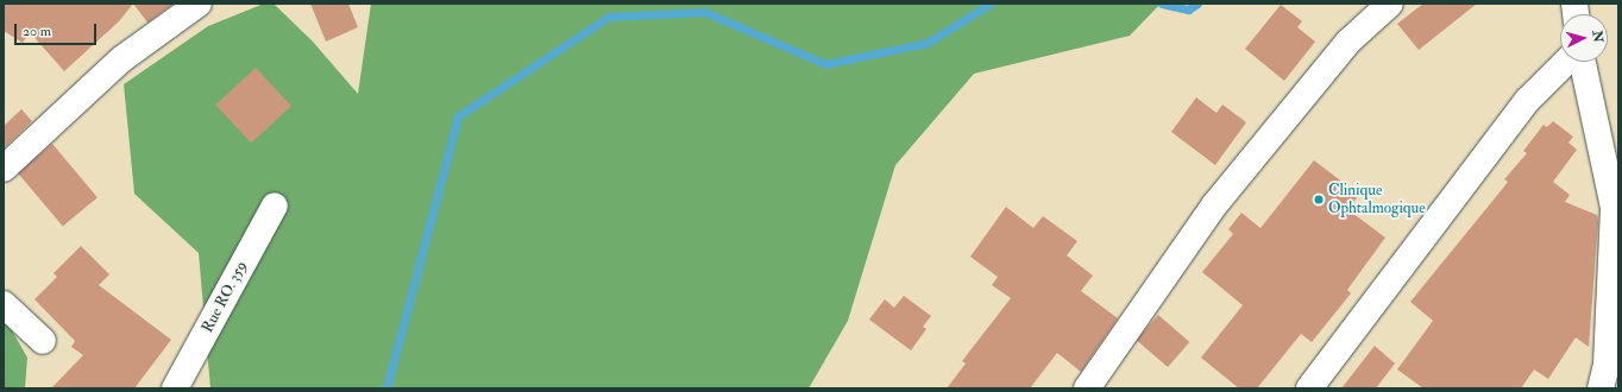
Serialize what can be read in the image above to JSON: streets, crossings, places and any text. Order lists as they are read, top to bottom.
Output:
{
  "streets": {
    "street": ["Rue RO. 359"]
  },
  "places": ["Clinique Ophtalmogique"],
  "scale_bar": "20 m",
  "north": "right"
}
